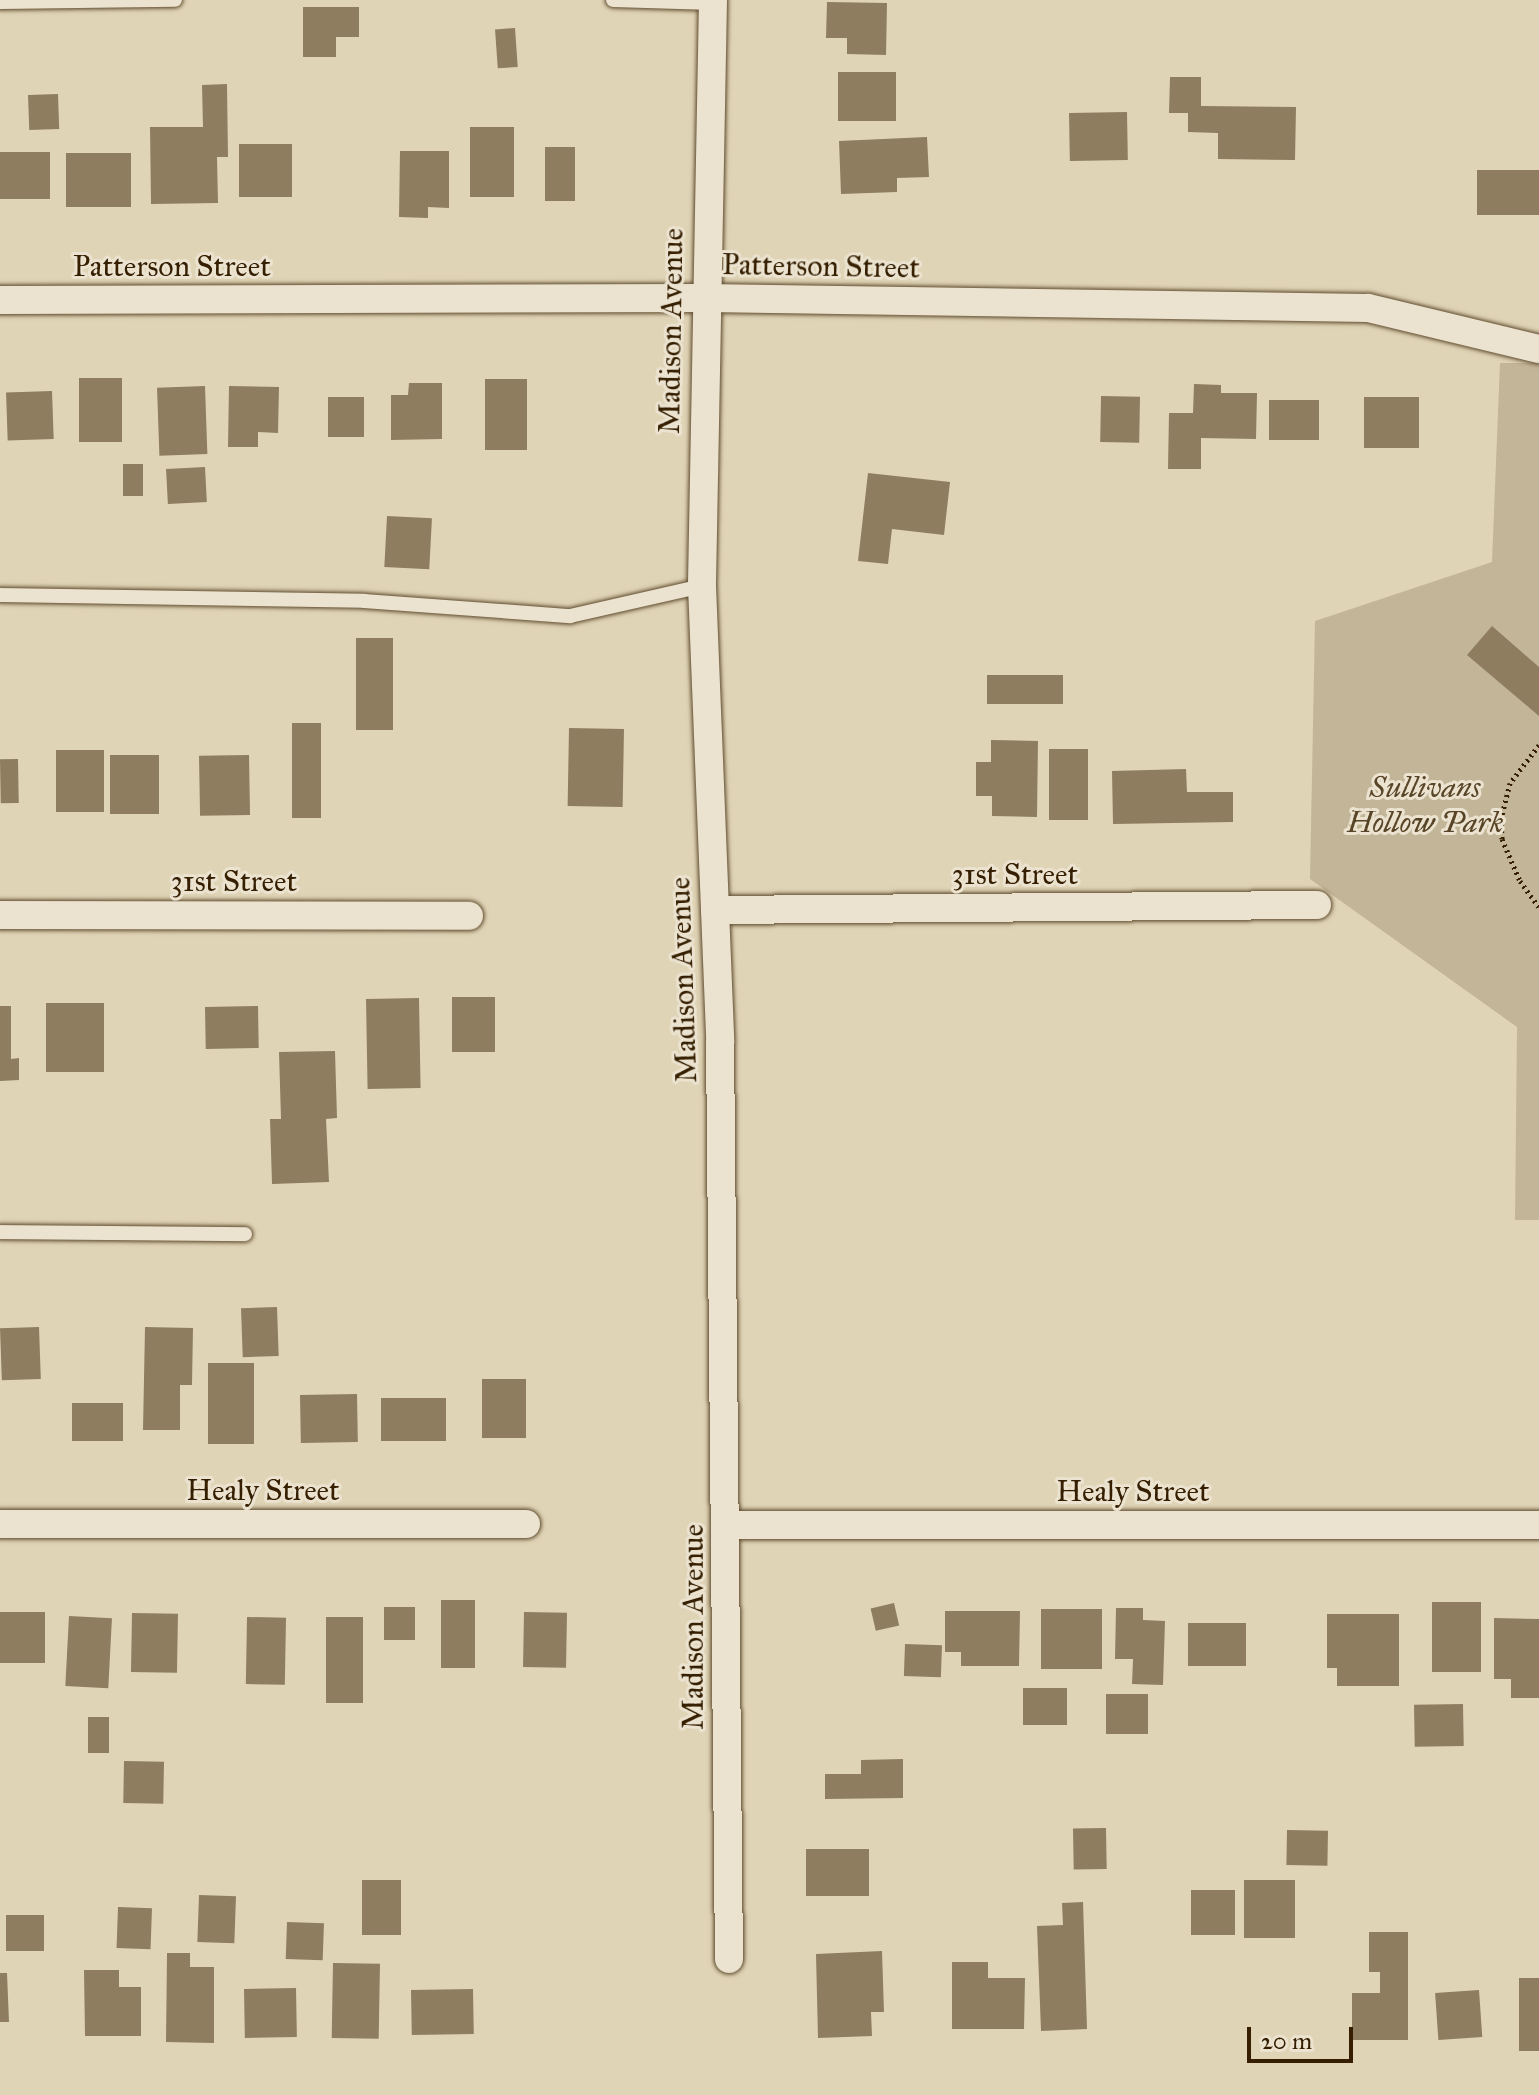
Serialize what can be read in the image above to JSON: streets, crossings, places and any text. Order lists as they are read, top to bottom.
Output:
{
  "streets": {
    "street": [
      "Patterson Street",
      "Madison Avenue",
      "31st Street",
      "Healy Street"
    ]
  },
  "crossings": [
    ["Patterson Street", "Madison Avenue"],
    ["Madison Avenue", "31st Street"],
    ["Madison Avenue", "Healy Street"]
  ],
  "parks": ["Sullivans Hollow Park"],
  "scale_bar": "20 m"
}
